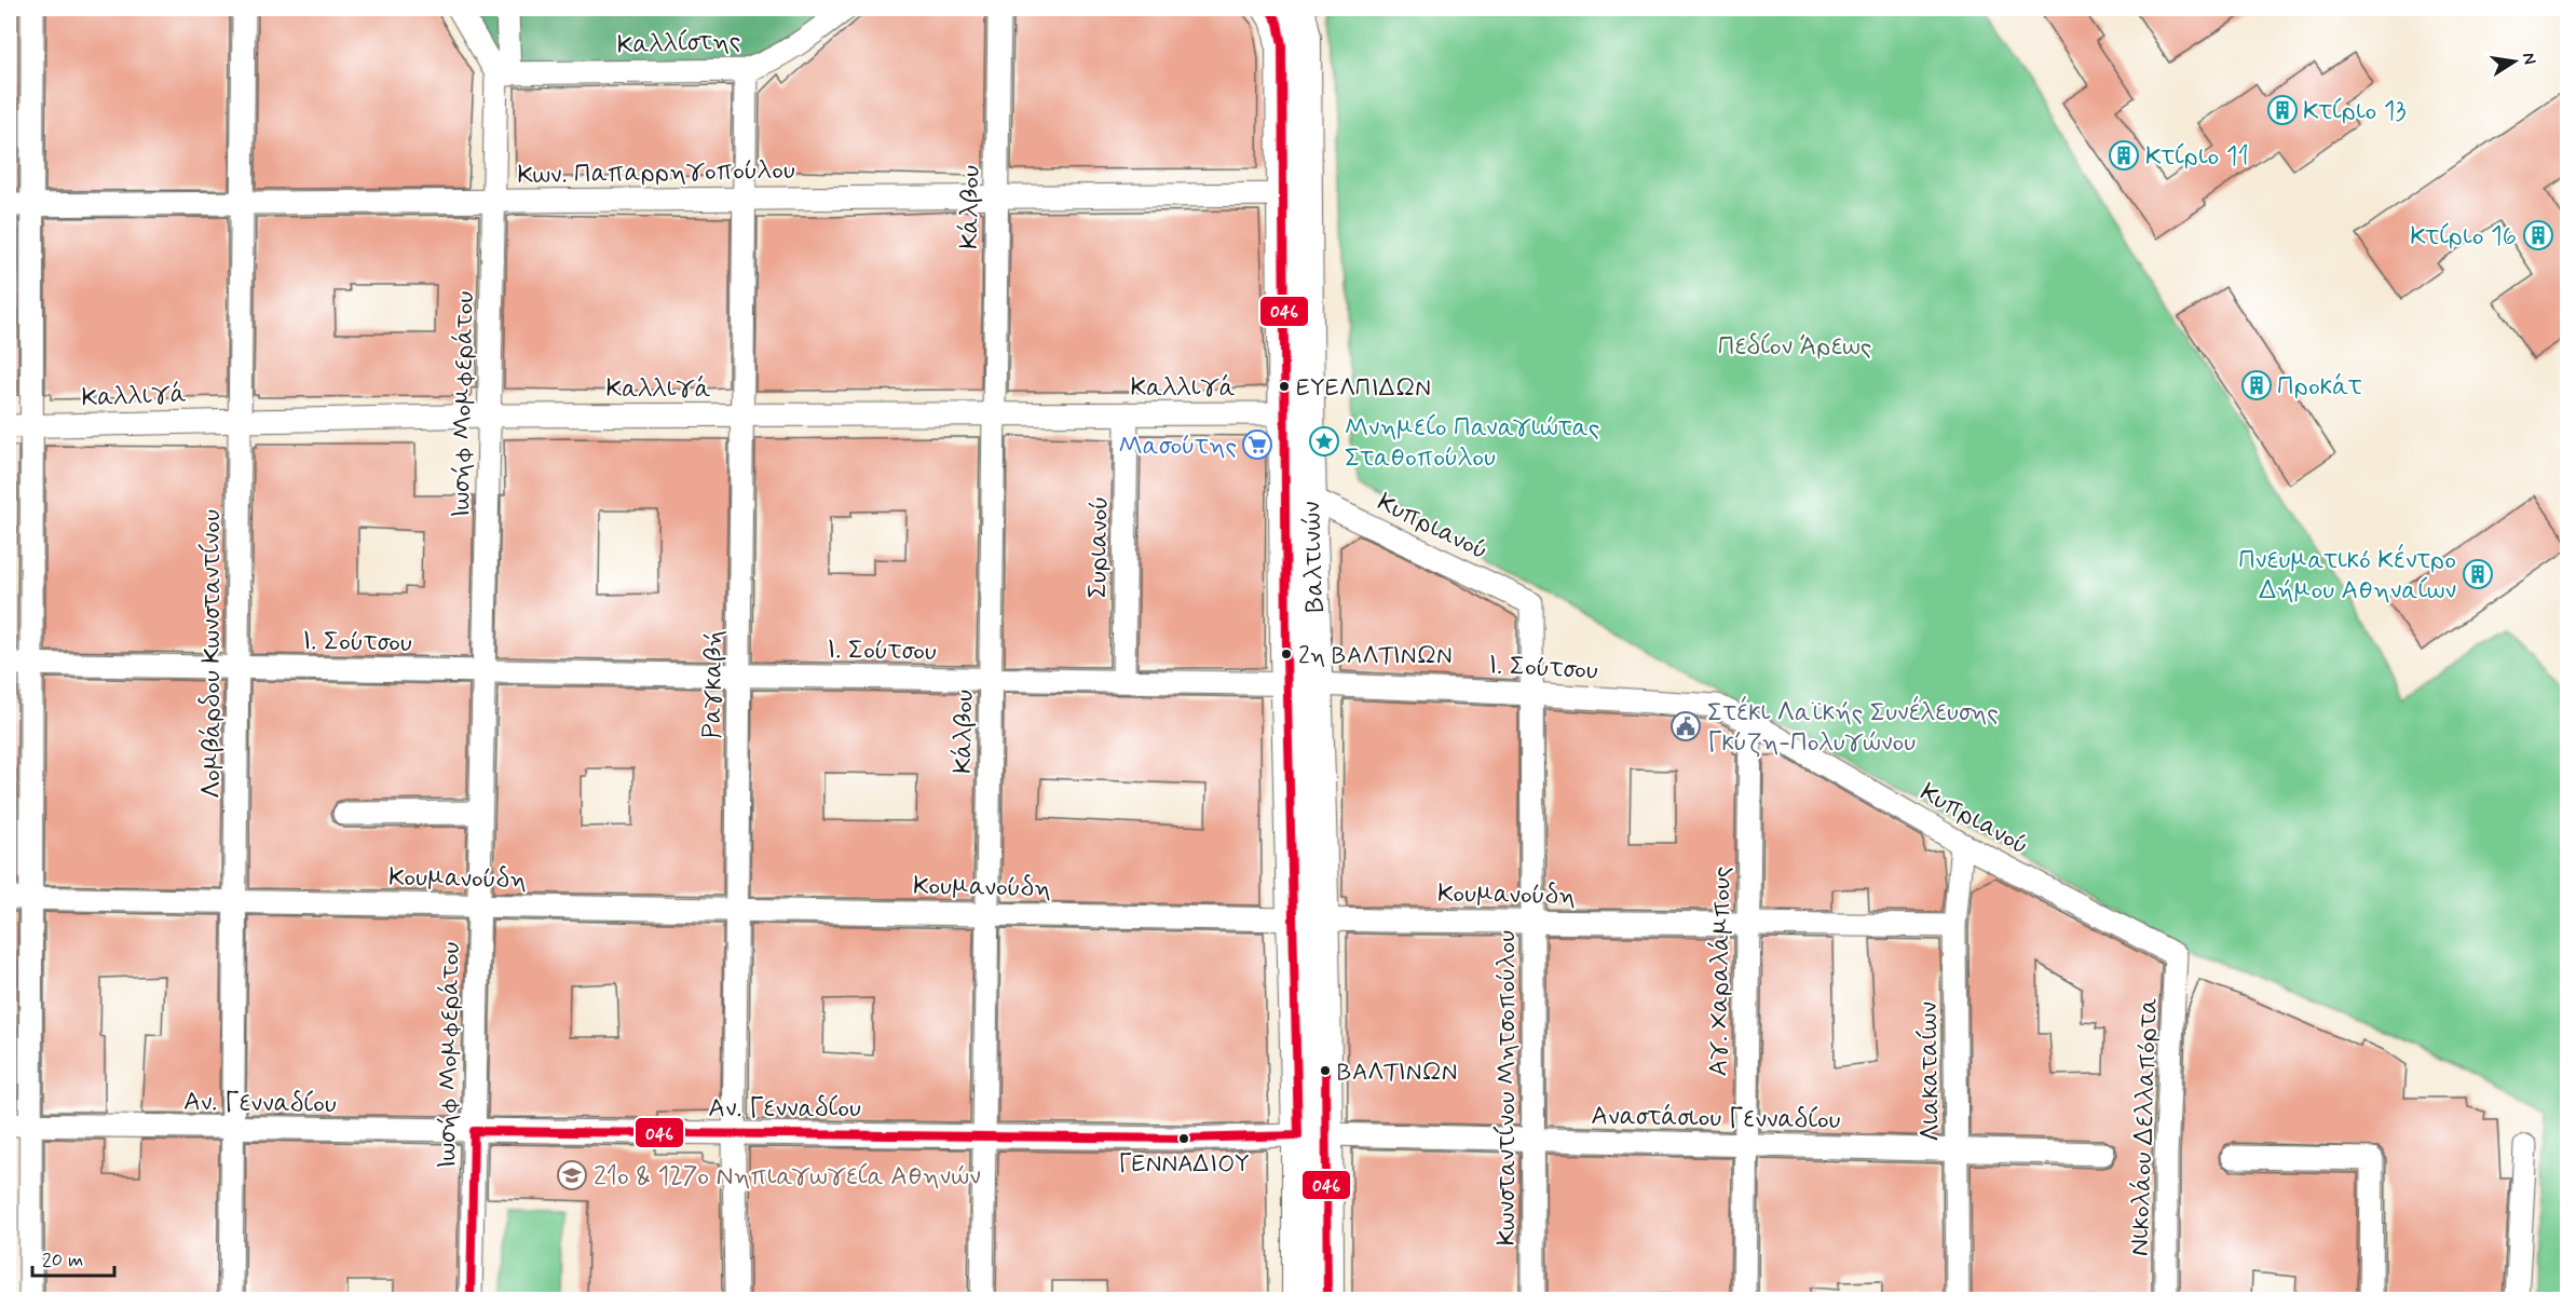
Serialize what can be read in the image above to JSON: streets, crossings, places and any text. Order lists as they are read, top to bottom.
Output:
{
  "streets": {
    "street": [
      "Καλλίστης",
      "Κων. Παπαρρηγοπούλου",
      "Κάλβου",
      "Καλλιγά",
      "Ιωσήφ Μομφεράτου",
      "Κυπριανού",
      "Συριανού",
      "Βαλτινών",
      "Ι. Σούτσου",
      "Λομβάρδου Κωνσταντίνου",
      "Ραγκαβή",
      "Κουμανούδη",
      "Αγ. Χαραλάμπους",
      "Λιακαταίων",
      "Κωνσταντίνου Μητσοπούλου",
      "Αν. Γενναδίου",
      "Αναστάσιου Γενναδίου",
      "Νικολάου Δελλαπόρτα"
    ]
  },
  "crossings": [
    ["Καλλίστης", "Ιωσήφ Μομφεράτου"],
    ["Καλλίστης", "Ραγκαβή"],
    ["Κων. Παπαρρηγοπούλου", "Κάλβου"],
    ["Κων. Παπαρρηγοπούλου", "Ιωσήφ Μομφεράτου"],
    ["Κων. Παπαρρηγοπούλου", "Βαλτινών"],
    ["Κων. Παπαρρηγοπούλου", "Λομβάρδου Κωνσταντίνου"],
    ["Κων. Παπαρρηγοπούλου", "Ραγκαβή"],
    ["Κάλβου", "Καλλιγά"],
    ["Κάλβου", "Ι. Σούτσου"],
    ["Κάλβου", "Κουμανούδη"],
    ["Κάλβου", "Αν. Γενναδίου"],
    ["Καλλιγά", "Ιωσήφ Μομφεράτου"],
    ["Καλλιγά", "Συριανού"],
    ["Καλλιγά", "Βαλτινών"],
    ["Καλλιγά", "Λομβάρδου Κωνσταντίνου"],
    ["Καλλιγά", "Ραγκαβή"],
    ["Ιωσήφ Μομφεράτου", "Ι. Σούτσου"],
    ["Ιωσήφ Μομφεράτου", "Κουμανούδη"],
    ["Ιωσήφ Μομφεράτου", "Αν. Γενναδίου"],
    ["Κυπριανού", "Βαλτινών"],
    ["Κυπριανού", "Ι. Σούτσου"],
    ["Κυπριανού", "Αγ. Χαραλάμπους"],
    ["Κυπριανού", "Λιακαταίων"],
    ["Κυπριανού", "Κωνσταντίνου Μητσοπούλου"],
    ["Κυπριανού", "Νικολάου Δελλαπόρτα"],
    ["Συριανού", "Ι. Σούτσου"],
    ["Βαλτινών", "Ι. Σούτσου"],
    ["Βαλτινών", "Κουμανούδη"],
    ["Βαλτινών", "Αν. Γενναδίου"],
    ["Βαλτινών", "Αναστάσιου Γενναδίου"],
    ["Ι. Σούτσου", "Λομβάρδου Κωνσταντίνου"],
    ["Ι. Σούτσου", "Ραγκαβή"],
    ["Ι. Σούτσου", "Αγ. Χαραλάμπους"],
    ["Ι. Σούτσου", "Κωνσταντίνου Μητσοπούλου"],
    ["Λομβάρδου Κωνσταντίνου", "Κουμανούδη"],
    ["Λομβάρδου Κωνσταντίνου", "Αν. Γενναδίου"],
    ["Ραγκαβή", "Κουμανούδη"],
    ["Ραγκαβή", "Αν. Γενναδίου"],
    ["Κουμανούδη", "Αγ. Χαραλάμπους"],
    ["Κουμανούδη", "Λιακαταίων"],
    ["Κουμανούδη", "Κωνσταντίνου Μητσοπούλου"],
    ["Αγ. Χαραλάμπους", "Αναστάσιου Γενναδίου"],
    ["Λιακαταίων", "Αναστάσιου Γενναδίου"],
    ["Κωνσταντίνου Μητσοπούλου", "Αναστάσιου Γενναδίου"],
    ["Αν. Γενναδίου", "Αναστάσιου Γενναδίου"]
  ],
  "parks": ["Πεδίον Άρεως"],
  "places": {
    "building": [
      "Κτίριο 13",
      "Κτίριο 11",
      "Κτίριο 16",
      "Προκάτ",
      "Πνευματικό Κέντρο Δήμου Αθηναίων"
    ],
    "other": [
      "ΕΥΕΛΠΙΔΩΝ",
      "2η ΒΑΛΤΙΝΩΝ",
      "ΒΑΛΤΙΝΩΝ",
      "ΓΕΝΝΑΔΙΟΥ"
    ],
    "place": ["Μνημείο Παναγιώτας Σταθοπούλου"],
    "supermarket": ["Μασούτης"],
    "public building": ["Στέκι Λαϊκής Συνέλευσης Γκύζη-Πολυγώνου"],
    "school or university": ["21ο & 127ο Νηπιαγωγεία Αθηνών"]
  },
  "lines": ["transit line 046"],
  "scale_bar": "20 m",
  "north": "right"
}
